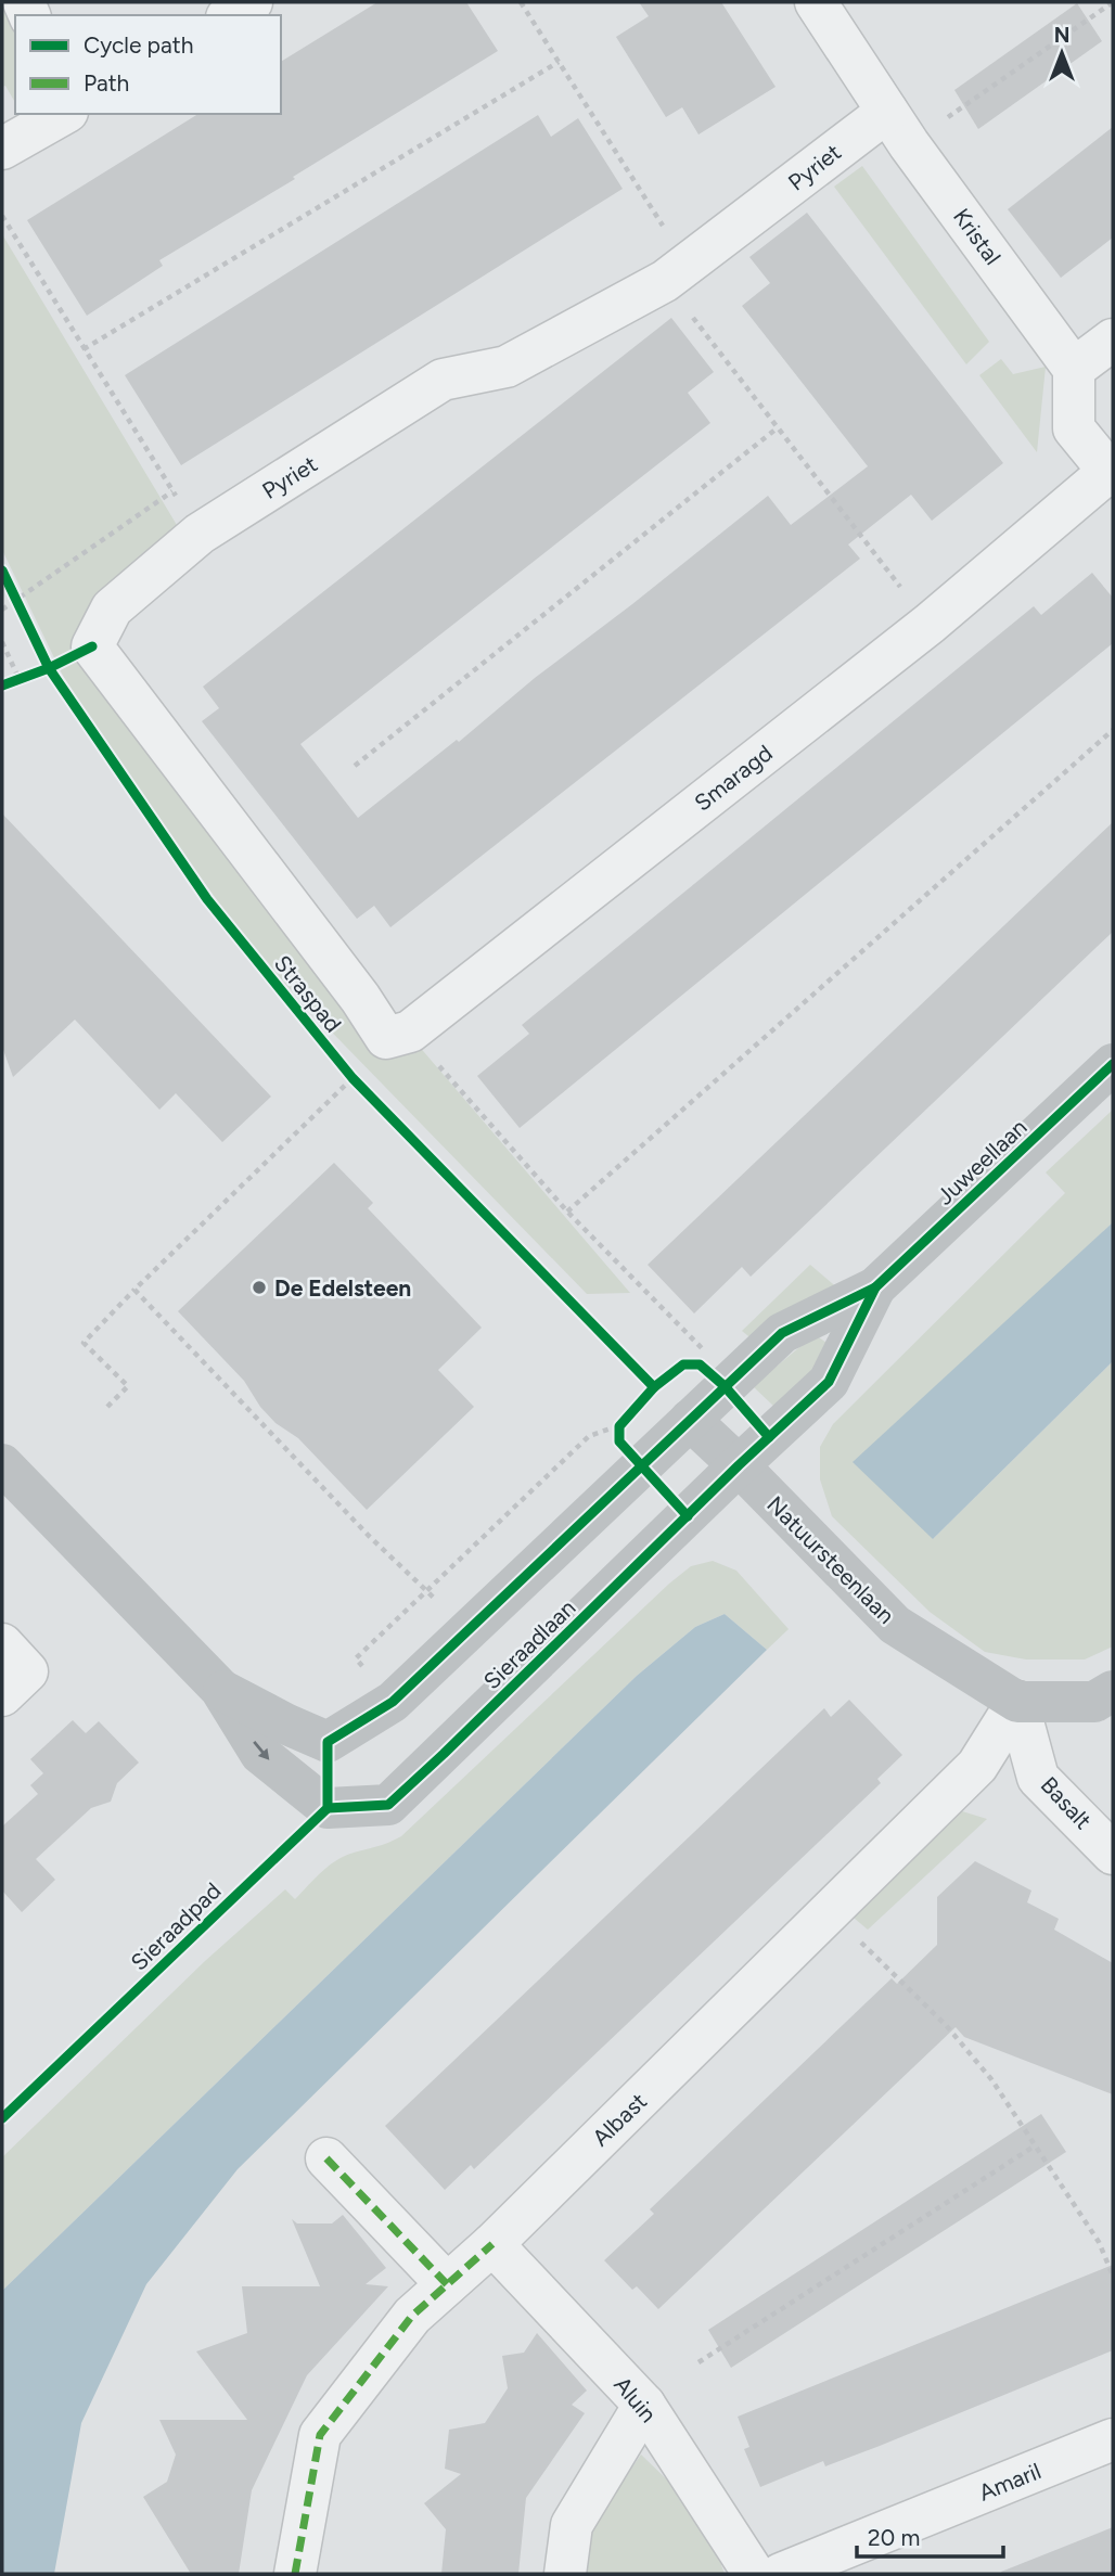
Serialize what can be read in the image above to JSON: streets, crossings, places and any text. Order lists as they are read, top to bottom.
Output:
{
  "streets": {
    "street": [
      "Pyriet",
      "Kristal",
      "Smaragd",
      "Juweellaan",
      "Natuursteenlaan",
      "Sieraadlaan",
      "Basalt",
      "Albast",
      "Aluin",
      "Amaril"
    ],
    "cycle path": ["Straspad", "Sieraadpad"]
  },
  "crossings": [
    ["Pyriet", "Kristal"],
    ["Pyriet", "Smaragd"],
    ["Juweellaan", "Natuursteenlaan"],
    ["Juweellaan", "Sieraadlaan"],
    ["Natuursteenlaan", "Sieraadlaan"],
    ["Natuursteenlaan", "Basalt"],
    ["Natuursteenlaan", "Albast"],
    ["Basalt", "Albast"],
    ["Albast", "Aluin"]
  ],
  "places": ["De Edelsteen"],
  "legend": ["Cycle path", "Path"],
  "scale_bar": "20 m",
  "north": "top"
}
